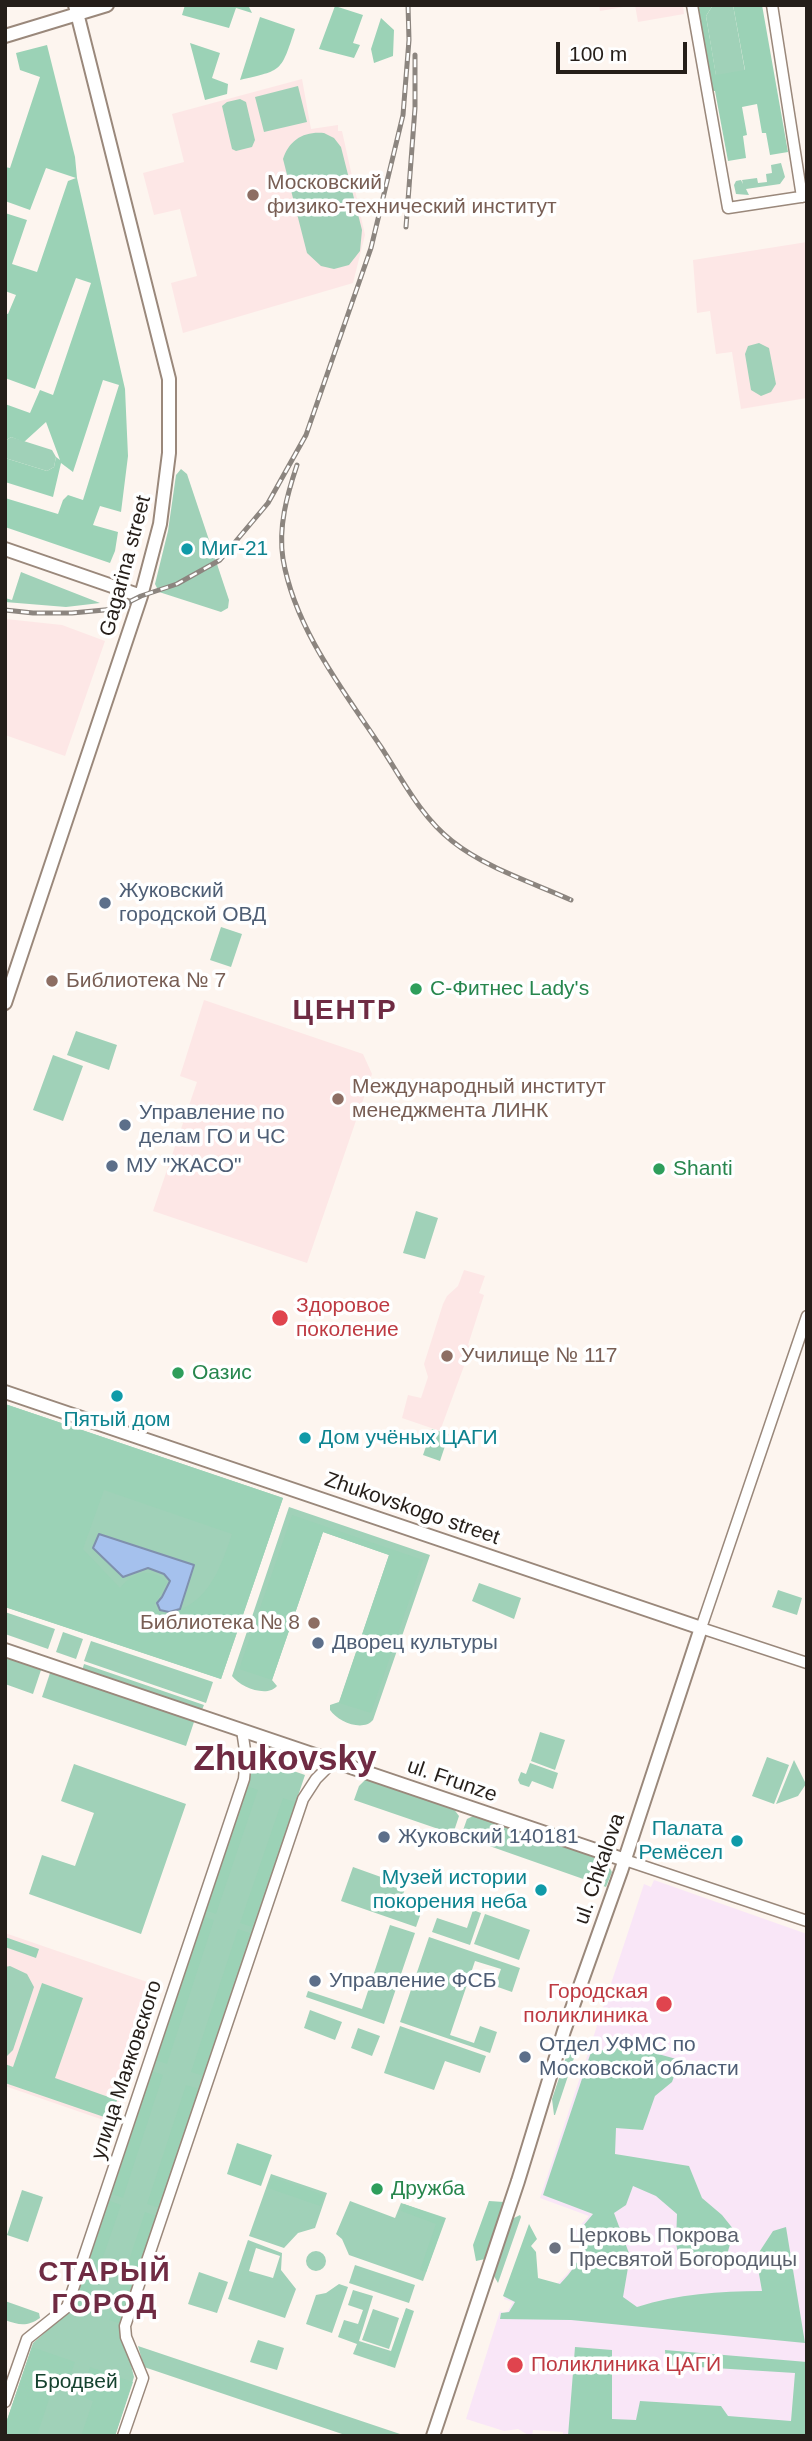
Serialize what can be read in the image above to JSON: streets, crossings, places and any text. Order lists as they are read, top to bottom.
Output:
{
  "streets": {
    "main road": [
      "Gagarina street",
      "Zhukovskogo street",
      "ul. Frunze",
      "ul. Chkalova"
    ],
    "street": ["улица Маяковского"]
  },
  "crossings": [
    ["Zhukovskogo street", "ul. Chkalova"],
    ["ul. Frunze", "ul. Chkalova"],
    ["ul. Frunze", "улица Маяковского"]
  ],
  "districts": ["ЦЕНТР", "Zhukovsky", "СТАРЫЙ ГОРОД"],
  "parks": ["Бродвей"],
  "places": [
    "Московский физико-технический институт",
    "Миг-21",
    "Жуковский городской ОВД",
    "Библиотека № 7",
    "С-Фитнес Lady's",
    "Международный институт менеджмента ЛИНК",
    "Управление по делам ГО и ЧС",
    "МУ \"ЖАСО\"",
    "Shanti",
    "Здоровое поколение",
    "Училище № 117",
    "Оазис",
    "Пятый дом",
    "Дом учёных ЦАГИ",
    "Библиотека № 8",
    "Дворец культуры",
    "Жуковский 140181",
    "Палата Ремёсел",
    "Музей истории покорения неба",
    "Управление ФСБ",
    "Городская поликлиника",
    "Отдел УФМС по Московской области",
    "Дружба",
    "Церковь Покрова Пресвятой Богородицы",
    "Поликлиника ЦАГИ"
  ],
  "scale_bar": "100 m"
}
